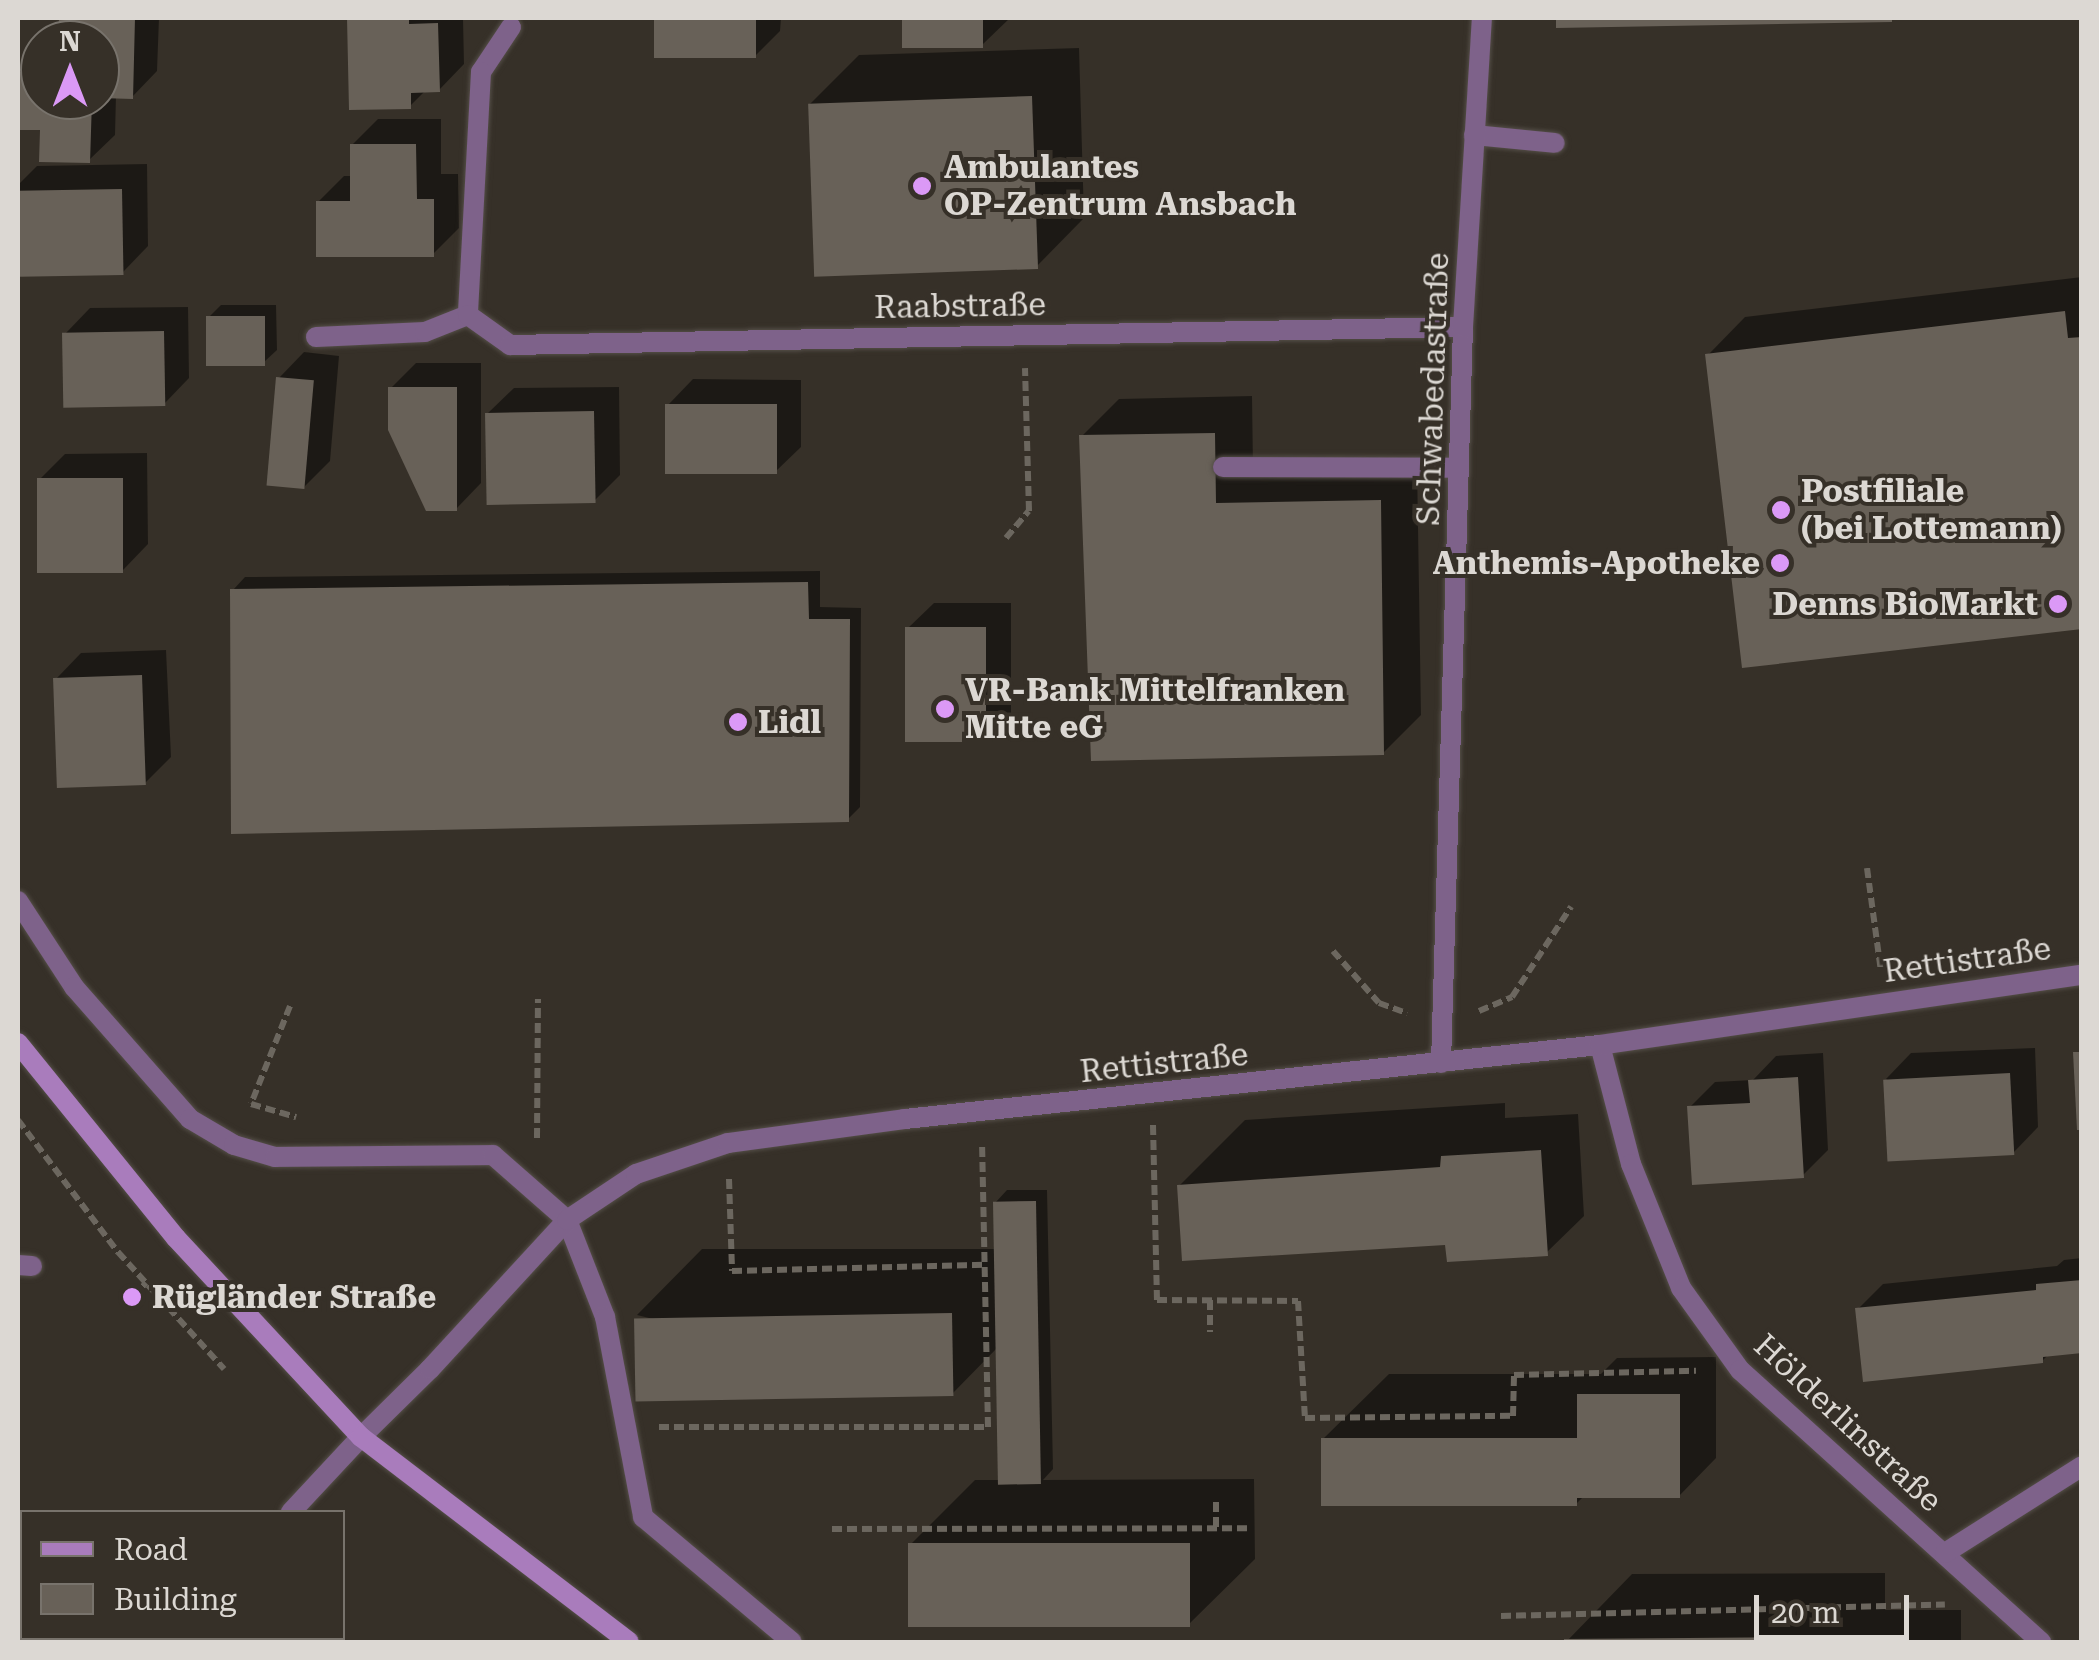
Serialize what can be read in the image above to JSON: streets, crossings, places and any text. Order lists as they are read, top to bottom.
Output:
{
  "streets": {
    "street": [
      "Raabstraße",
      "Schwabedastraße",
      "Rettistraße",
      "Hölderlinstraße"
    ]
  },
  "crossings": [
    ["Raabstraße", "Schwabedastraße"],
    ["Schwabedastraße", "Rettistraße"],
    ["Rettistraße", "Hölderlinstraße"]
  ],
  "places": [
    "Ambulantes OP-Zentrum Ansbach",
    "Postfiliale (bei Lottemann)",
    "Anthemis-Apotheke",
    "Denns BioMarkt",
    "VR-Bank Mittelfranken Mitte eG",
    "Lidl",
    "Rügländer Straße"
  ],
  "legend": ["Road", "Building"],
  "scale_bar": "20 m",
  "north": "top"
}
